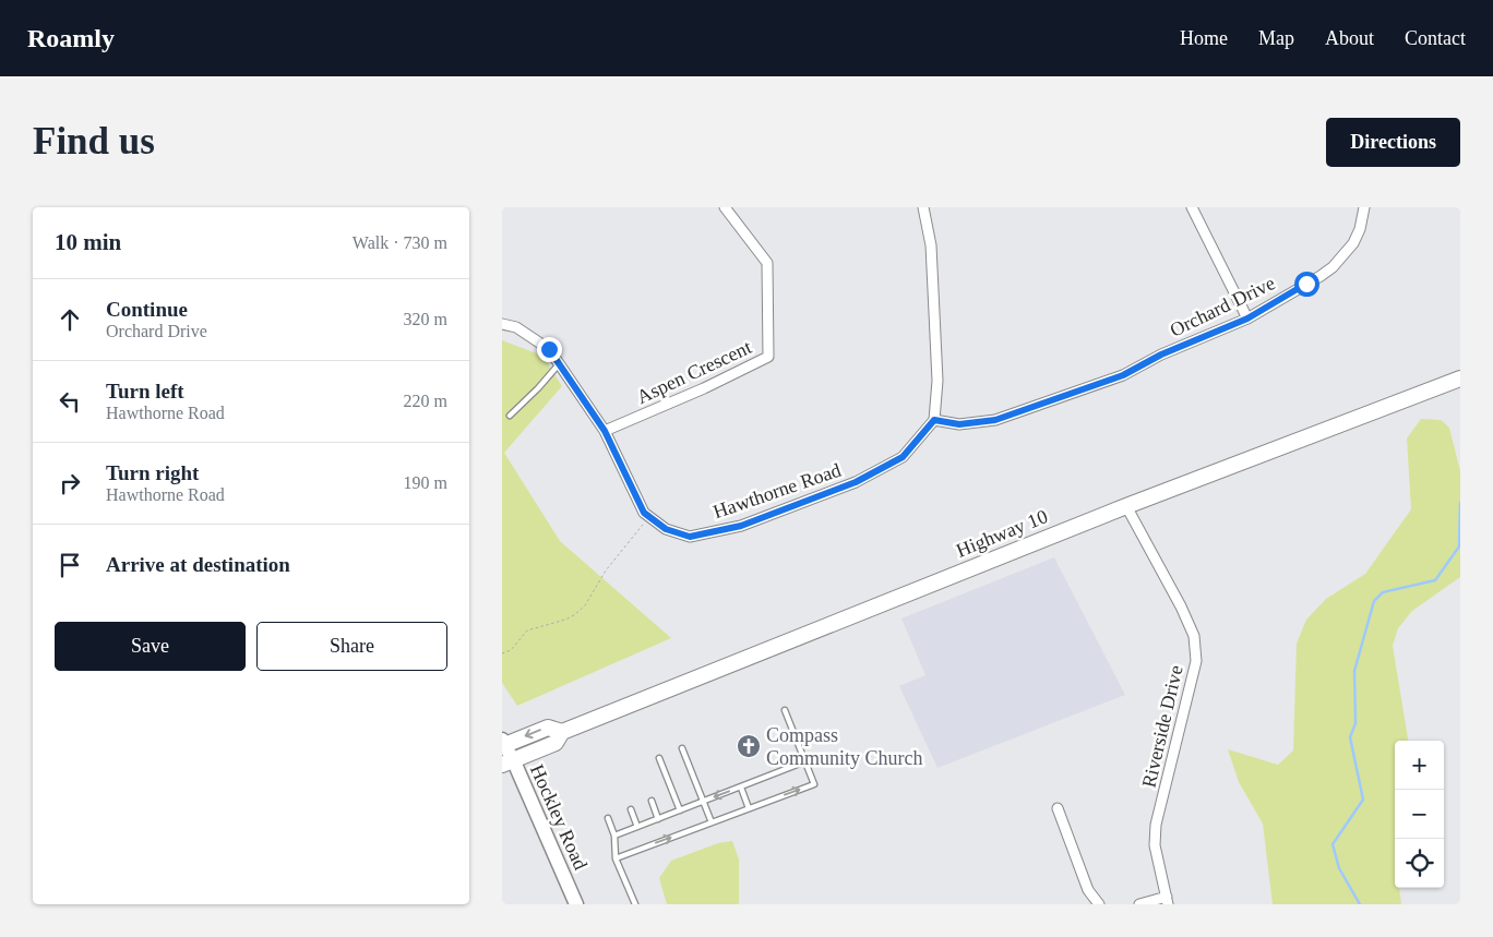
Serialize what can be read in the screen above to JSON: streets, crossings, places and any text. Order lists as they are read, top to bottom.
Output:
{
  "streets": {
    "highway": ["Highway 10"],
    "main road": ["Hockley Road"],
    "street": [
      "Orchard Drive",
      "Aspen Crescent",
      "Hawthorne Road",
      "Riverside Drive"
    ]
  },
  "crossings": [
    ["Orchard Drive", "Hawthorne Road"],
    ["Aspen Crescent", "Hawthorne Road"],
    ["Highway 10", "Riverside Drive"],
    ["Highway 10", "Hockley Road"]
  ],
  "places": {
    "church": ["Compass Community Church"]
  },
  "page": {
    "header": "Roamly",
    "nav": [
      "Home",
      "Map",
      "About",
      "Contact"
    ],
    "buttons": [
      "Directions",
      ["Save", "Share"]
    ],
    "title": "Find us",
    "heading": ["10 min", "Walk · 730 m"],
    "list": [
      ["Continue", "Orchard Drive", "320 m"],
      ["Turn left", "Hawthorne Road", "220 m"],
      ["Turn right", "Hawthorne Road", "190 m"],
      "Arrive at destination"
    ],
    "map_buttons": ["+", "−"]
  }
}
